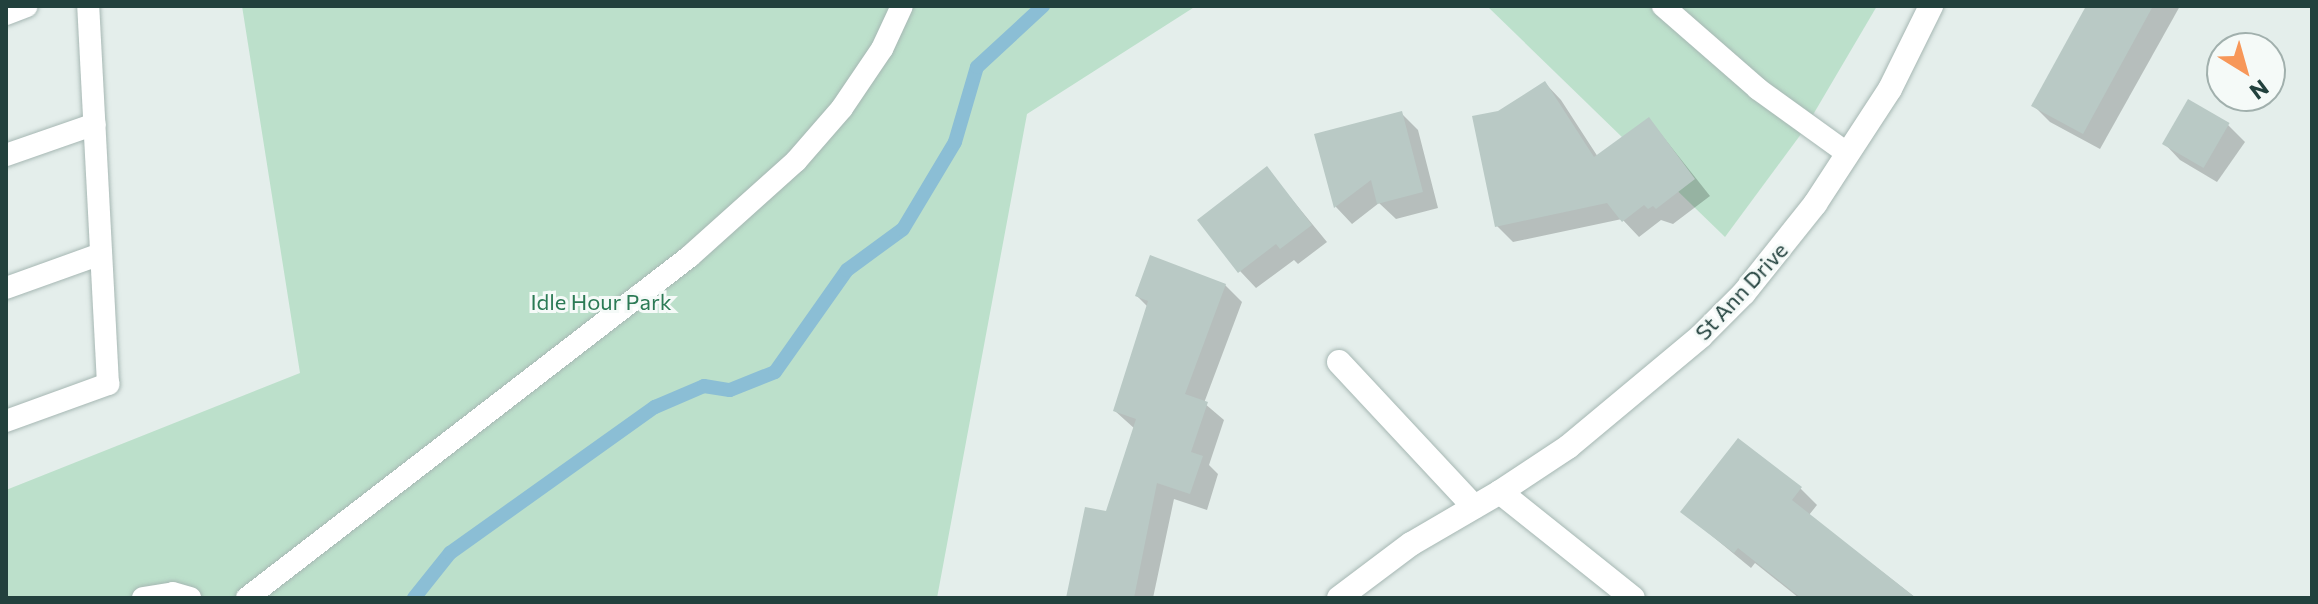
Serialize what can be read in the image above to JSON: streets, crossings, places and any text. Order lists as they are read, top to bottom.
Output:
{
  "streets": {
    "street": ["St Ann Drive"]
  },
  "parks": ["Idle Hour Park"],
  "north": "bottom right"
}
